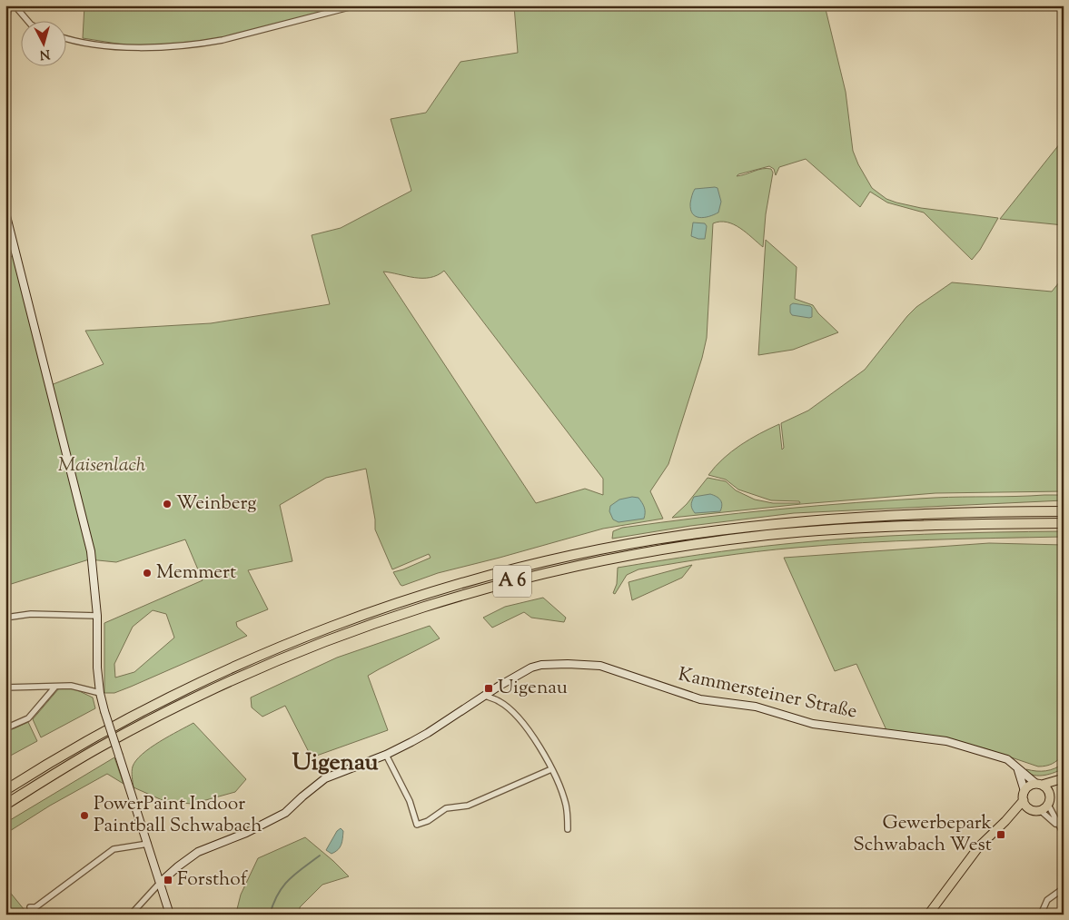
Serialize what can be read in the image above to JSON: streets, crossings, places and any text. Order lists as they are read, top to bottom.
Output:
{
  "streets": {
    "highway": ["A 6"],
    "street": ["Kammersteiner Straße"]
  },
  "districts": ["Uigenau"],
  "parks": ["Maisenlach"],
  "places": {
    "other": ["Weinberg", "Memmert", "PowerPaint Indoor Paintball Schwabach"],
    "transit": ["Uigenau", "Gewerbepark Schwabach West", "Forsthof"]
  },
  "north": "bottom"
}
